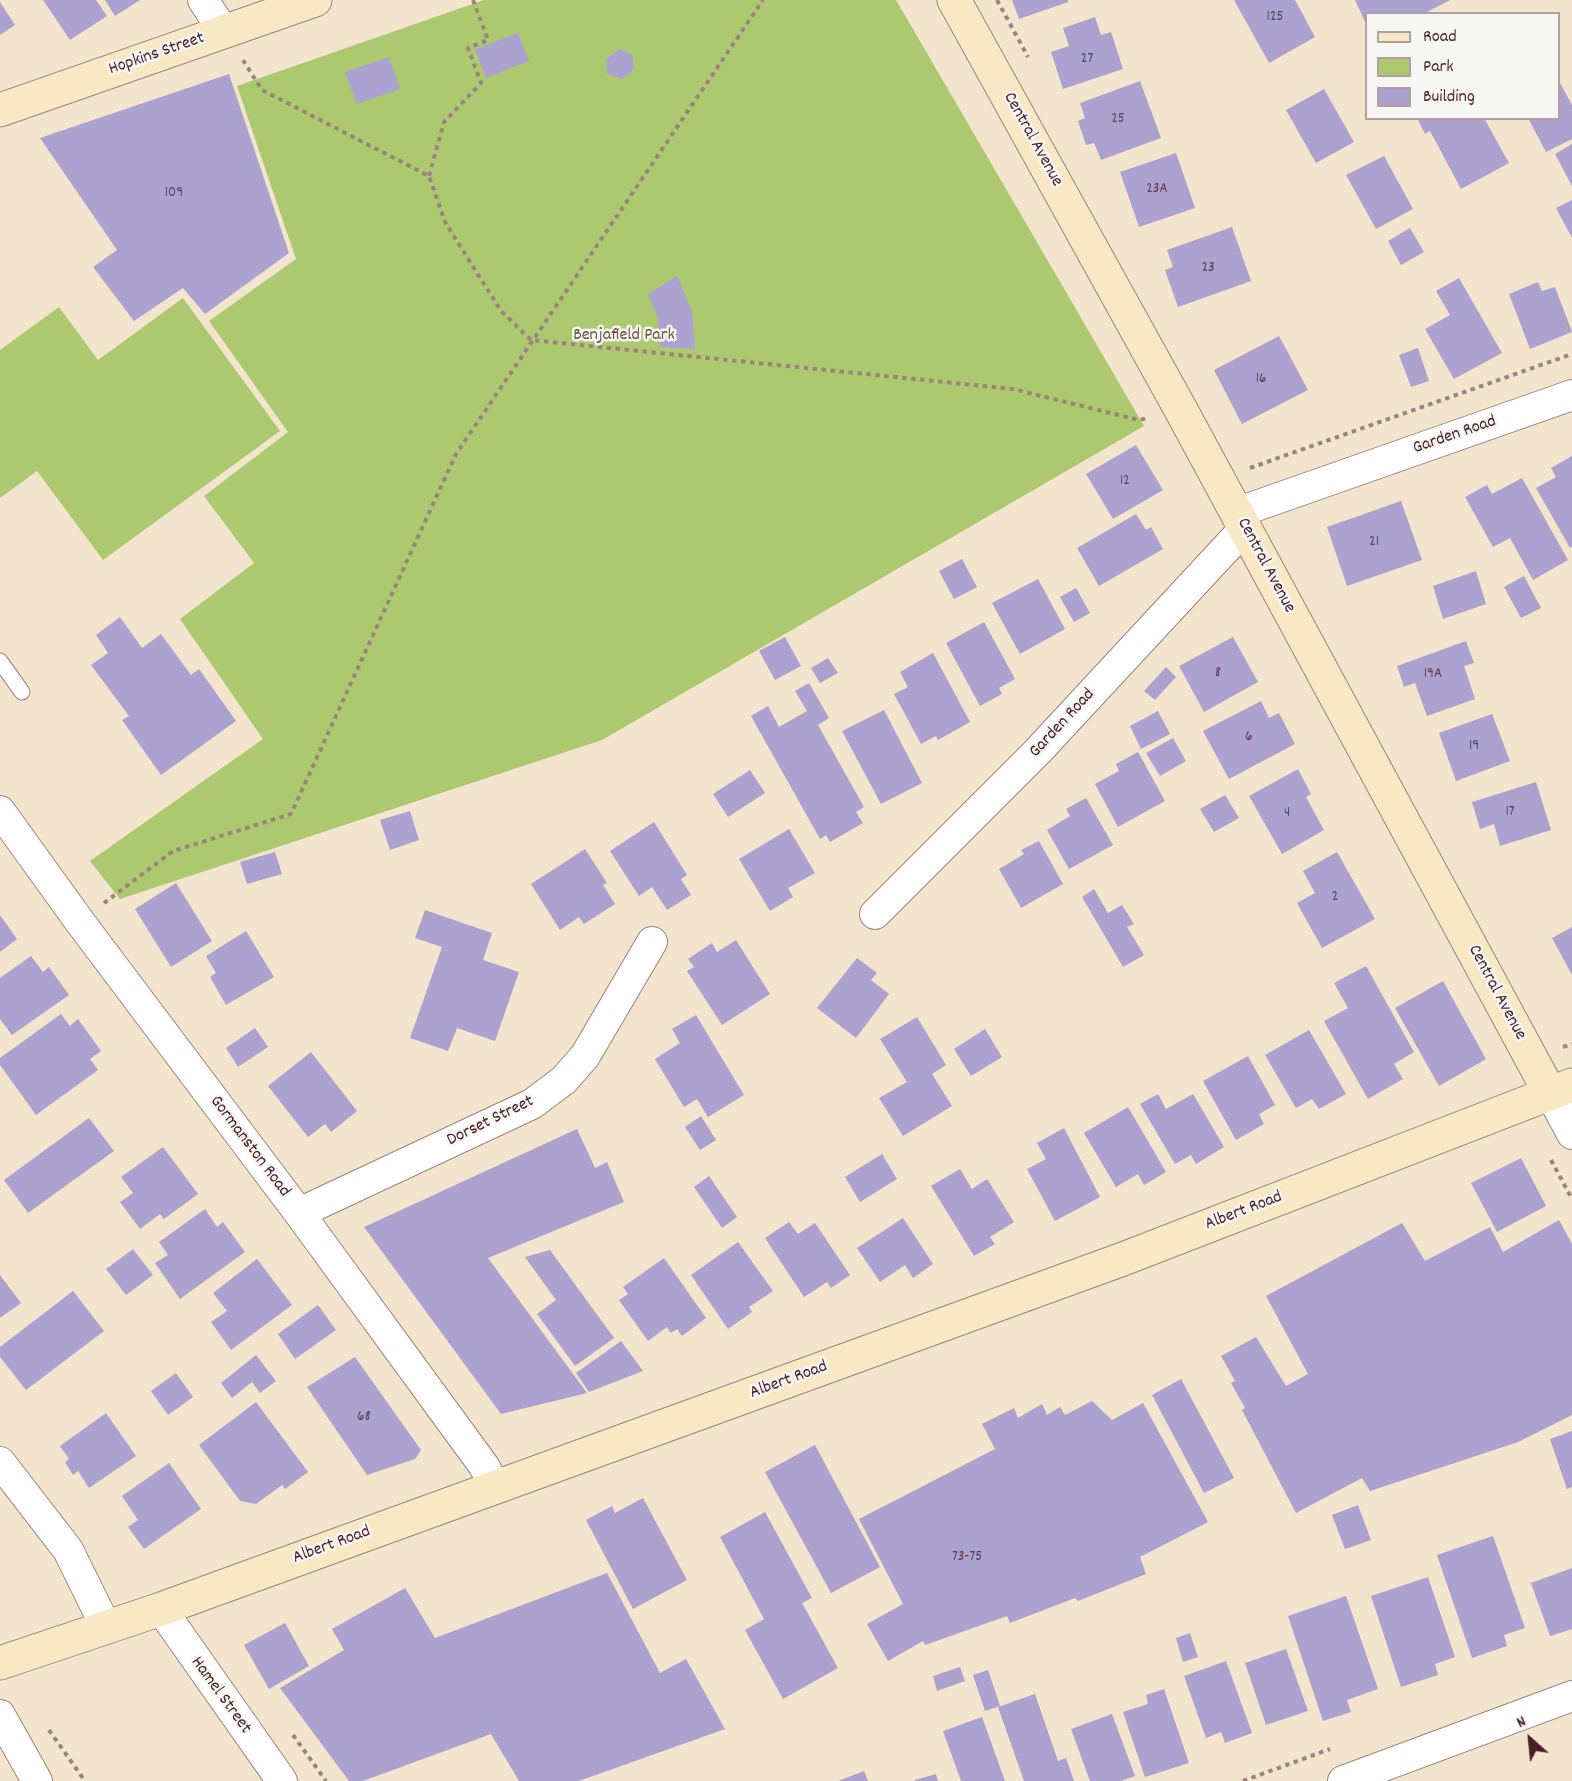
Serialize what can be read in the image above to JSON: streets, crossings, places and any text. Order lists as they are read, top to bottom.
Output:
{
  "streets": {
    "street": [
      "Hopkins Street",
      "Central Avenue",
      "Garden Road",
      "Dorset Street",
      "Gormanston Road",
      "Albert Road",
      "Hamel Street"
    ]
  },
  "crossings": [
    ["Central Avenue", "Garden Road"],
    ["Central Avenue", "Albert Road"],
    ["Dorset Street", "Gormanston Road"],
    ["Gormanston Road", "Albert Road"],
    ["Albert Road", "Hamel Street"]
  ],
  "parks": ["Benjafield Park"],
  "house_numbers": [
    "125",
    "27",
    "25",
    "23A",
    "109",
    "23",
    "16",
    "12",
    "21",
    "8",
    "19A",
    "6",
    "19",
    "17",
    "4",
    "2",
    "68",
    "73-75"
  ],
  "legend": ["Road", "Park", "Building"],
  "north": "top left"
}
